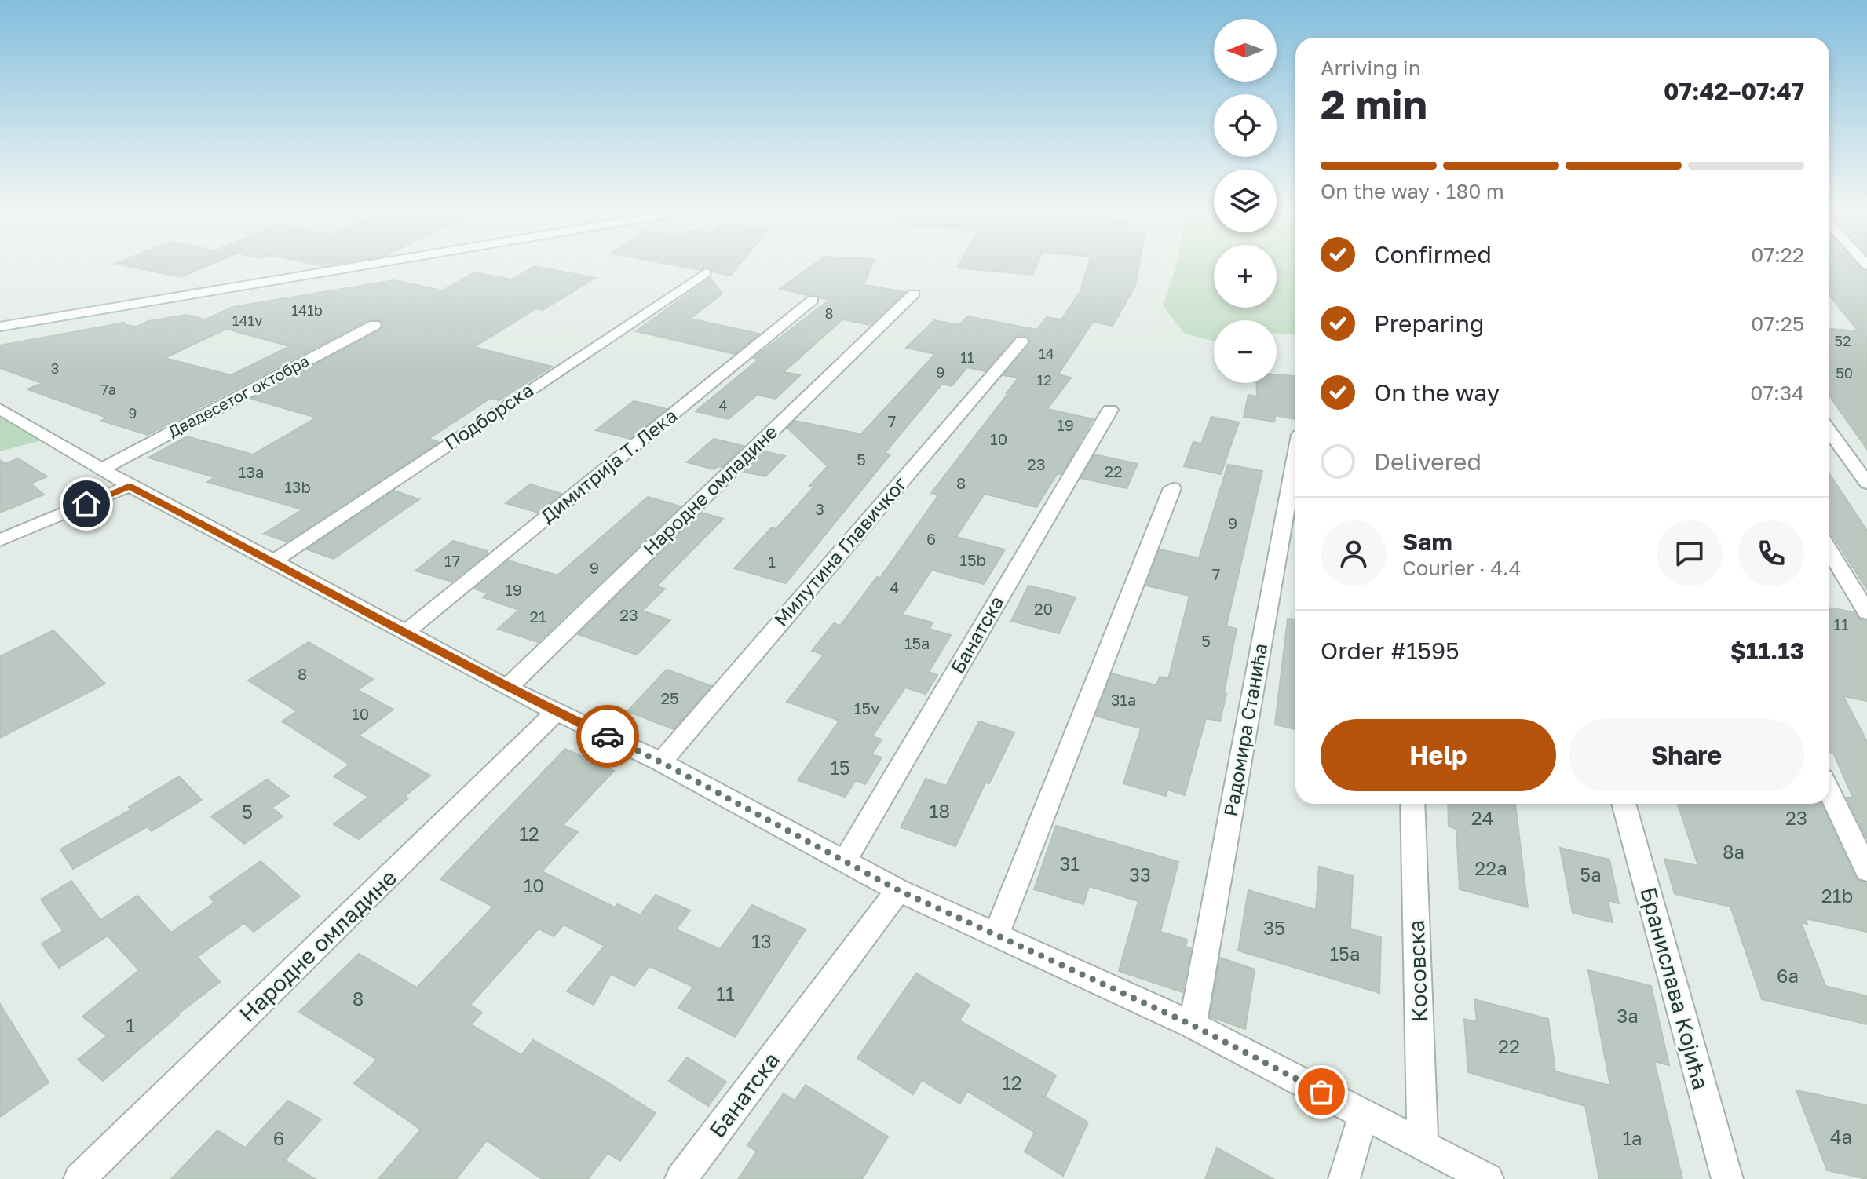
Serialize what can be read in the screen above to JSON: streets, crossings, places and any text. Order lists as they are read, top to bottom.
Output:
{
  "streets": {
    "street": [
      "Двадесетог октобра",
      "Подборска",
      "Димитрија Т. Лека",
      "Народне омладине",
      "Милутина Главичког",
      "Банатска",
      "Радомира Станића",
      "Косовска",
      "Бранислава Којића"
    ]
  },
  "house_numbers": [
    "141b",
    "8",
    "141v",
    "52",
    "14",
    "11",
    "3",
    "9",
    "50",
    "12",
    "7a",
    "4",
    "9",
    "7",
    "19",
    "10",
    "5",
    "23",
    "22",
    "13a",
    "8",
    "13b",
    "3",
    "9",
    "6",
    "15b",
    "17",
    "1",
    "9",
    "7",
    "4",
    "19",
    "20",
    "23",
    "21",
    "11",
    "5",
    "15a",
    "8",
    "25",
    "31a",
    "15v",
    "10",
    "15",
    "18",
    "5",
    "24",
    "23",
    "12",
    "8a",
    "31",
    "22a",
    "33",
    "5a",
    "10",
    "21b",
    "35",
    "13",
    "15a",
    "6a",
    "11",
    "8",
    "3a",
    "1",
    "22",
    "12",
    "4a",
    "6",
    "1a"
  ],
  "north": "left",
  "page": {
    "map_buttons": ["+", "−"],
    "heading": ["2 min", "Arriving in", "07:42–07:47"],
    "panel": [
      "Sam",
      "Courier · 4.4",
      "Order #1595",
      "$11.13"
    ],
    "bar": "On the way · 180 m",
    "list": [
      ["Confirmed", "07:22"],
      ["Preparing", "07:25"],
      ["On the way", "07:34"],
      "Delivered"
    ],
    "buttons": ["Help", "Share"]
  }
}
